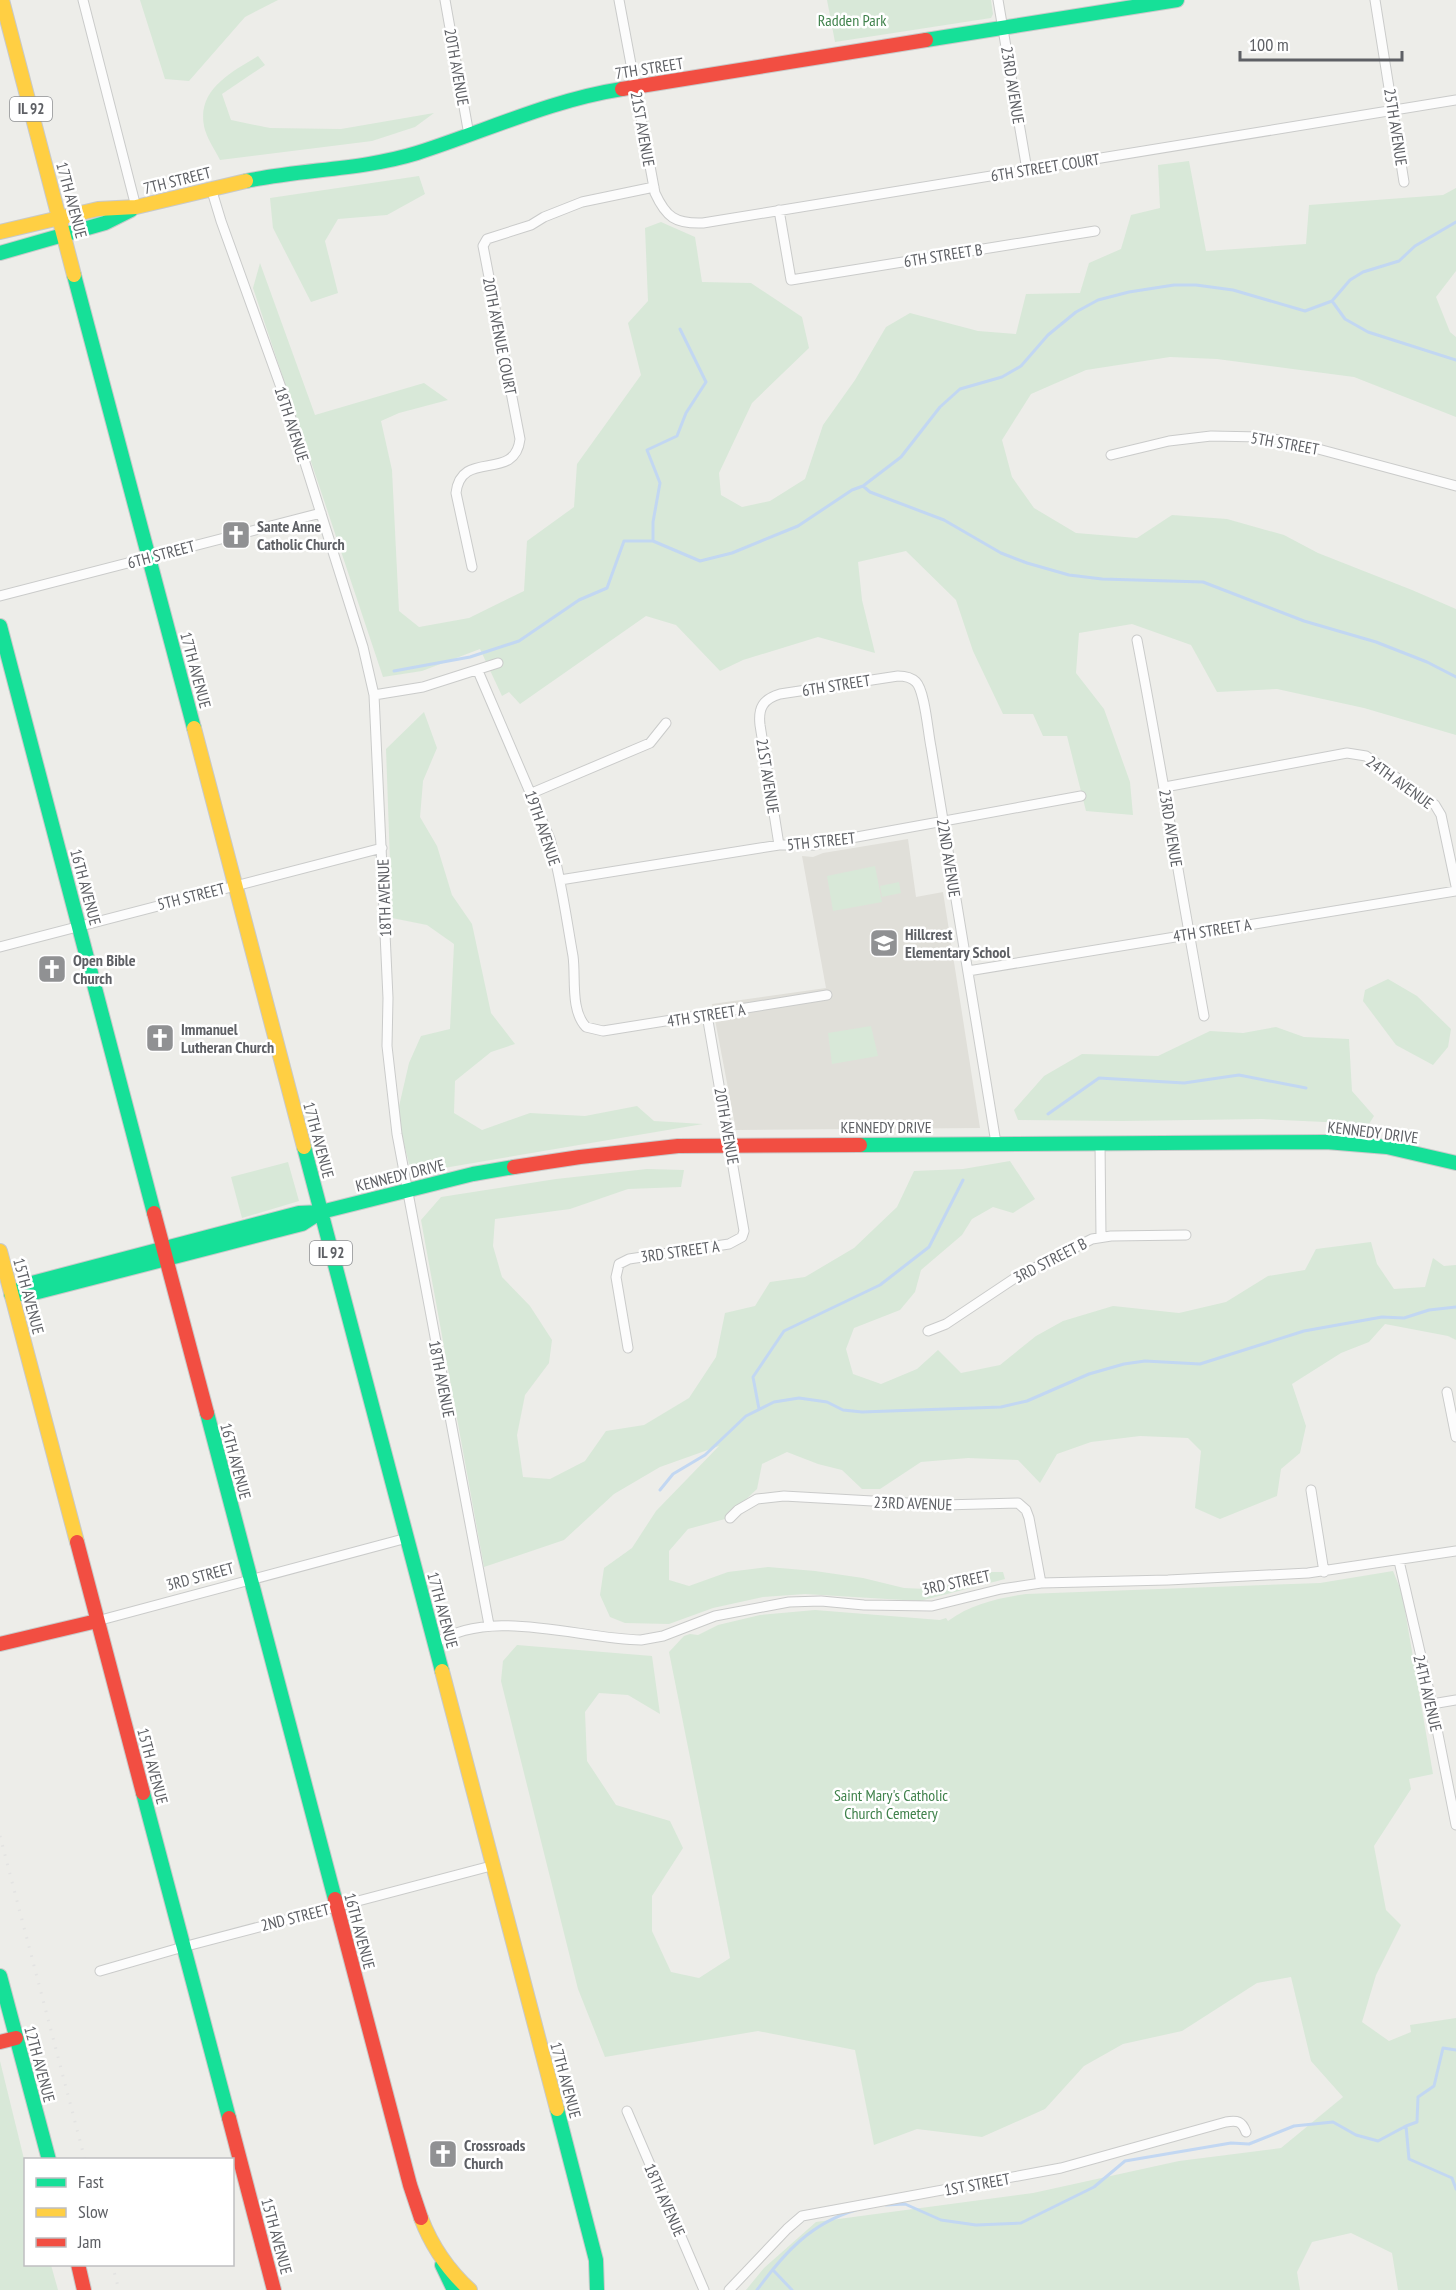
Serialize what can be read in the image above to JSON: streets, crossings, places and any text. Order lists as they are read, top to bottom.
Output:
{
  "streets": {
    "main road": [
      "7TH STREET",
      "IL 92",
      "17TH AVENUE",
      "16TH AVENUE",
      "KENNEDY DRIVE",
      "15TH AVENUE",
      "3RD STREET",
      "12TH AVENUE"
    ],
    "street": [
      "20TH AVENUE",
      "23RD AVENUE",
      "25TH AVENUE",
      "21ST AVENUE",
      "6TH STREET COURT",
      "6TH STREET B",
      "20TH AVENUE COURT",
      "18TH AVENUE",
      "5TH STREET",
      "6TH STREET",
      "24TH AVENUE",
      "19TH AVENUE",
      "22ND AVENUE",
      "4TH STREET A",
      "3RD STREET A",
      "3RD STREET B",
      "2ND STREET",
      "1ST STREET"
    ]
  },
  "crossings": [
    ["20TH AVENUE", "7TH STREET"],
    ["20TH AVENUE", "4TH STREET A"],
    ["20TH AVENUE", "KENNEDY DRIVE"],
    ["20TH AVENUE", "3RD STREET A"],
    ["7TH STREET", "23RD AVENUE"],
    ["7TH STREET", "21ST AVENUE"],
    ["7TH STREET", "17TH AVENUE"],
    ["7TH STREET", "18TH AVENUE"],
    ["23RD AVENUE", "6TH STREET COURT"],
    ["23RD AVENUE", "24TH AVENUE"],
    ["23RD AVENUE", "4TH STREET A"],
    ["23RD AVENUE", "3RD STREET"],
    ["25TH AVENUE", "6TH STREET COURT"],
    ["21ST AVENUE", "6TH STREET COURT"],
    ["21ST AVENUE", "20TH AVENUE COURT"],
    ["21ST AVENUE", "5TH STREET"],
    ["21ST AVENUE", "6TH STREET"],
    ["6TH STREET COURT", "6TH STREET B"],
    ["6TH STREET COURT", "20TH AVENUE COURT"],
    ["17TH AVENUE", "5TH STREET"],
    ["17TH AVENUE", "6TH STREET"],
    ["17TH AVENUE", "KENNEDY DRIVE"],
    ["17TH AVENUE", "3RD STREET"],
    ["17TH AVENUE", "2ND STREET"],
    ["18TH AVENUE", "5TH STREET"],
    ["18TH AVENUE", "6TH STREET"],
    ["18TH AVENUE", "KENNEDY DRIVE"],
    ["18TH AVENUE", "3RD STREET"],
    ["5TH STREET", "19TH AVENUE"],
    ["5TH STREET", "22ND AVENUE"],
    ["5TH STREET", "16TH AVENUE"],
    ["6TH STREET", "22ND AVENUE"],
    ["24TH AVENUE", "4TH STREET A"],
    ["24TH AVENUE", "3RD STREET"],
    ["19TH AVENUE", "4TH STREET A"],
    ["22ND AVENUE", "4TH STREET A"],
    ["22ND AVENUE", "KENNEDY DRIVE"],
    ["16TH AVENUE", "KENNEDY DRIVE"],
    ["16TH AVENUE", "3RD STREET"],
    ["16TH AVENUE", "2ND STREET"],
    ["KENNEDY DRIVE", "15TH AVENUE"],
    ["15TH AVENUE", "3RD STREET"],
    ["15TH AVENUE", "2ND STREET"]
  ],
  "parks": ["Radden Park", "Saint Mary's Catholic Church Cemetery"],
  "places": {
    "church": [
      "Sante Anne Catholic Church",
      "Open Bible Church",
      "Immanuel Lutheran Church",
      "Crossroads Church"
    ],
    "school or university": ["Hillcrest Elementary School"]
  },
  "legend": ["Fast", "Slow", "Jam"],
  "scale_bar": "100 m"
}
